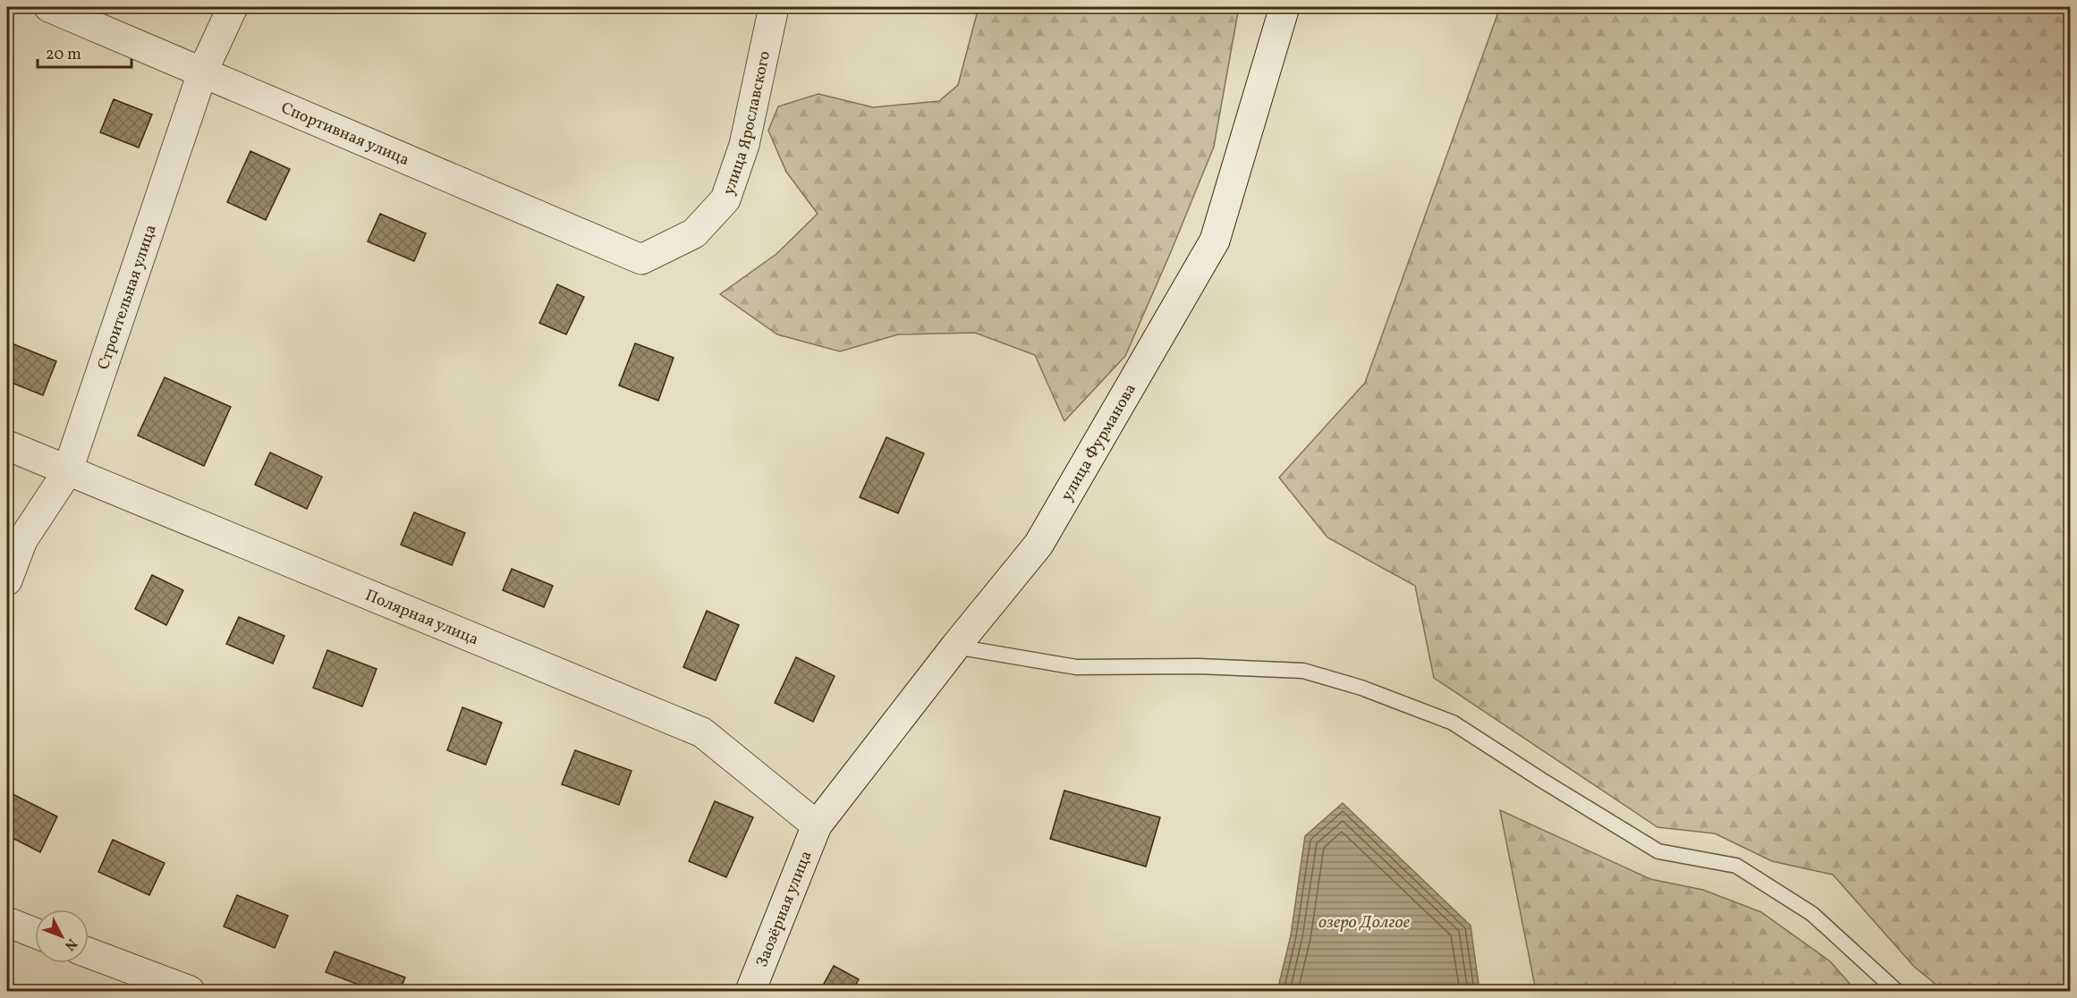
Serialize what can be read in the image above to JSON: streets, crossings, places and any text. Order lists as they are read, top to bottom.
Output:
{
  "streets": {
    "street": [
      "улица Ярославского",
      "Спортивная улица",
      "Строительная улица",
      "улица Фурманова",
      "Полярная улица",
      "Заозёрная улица"
    ]
  },
  "crossings": [
    ["улица Ярославского", "Спортивная улица"],
    ["Спортивная улица", "Строительная улица"],
    ["Строительная улица", "Полярная улица"],
    ["улица Фурманова", "Полярная улица"],
    ["улица Фурманова", "Заозёрная улица"],
    ["Полярная улица", "Заозёрная улица"]
  ],
  "water": ["озеро Долгое"],
  "scale_bar": "20 m",
  "north": "bottom right"
}
